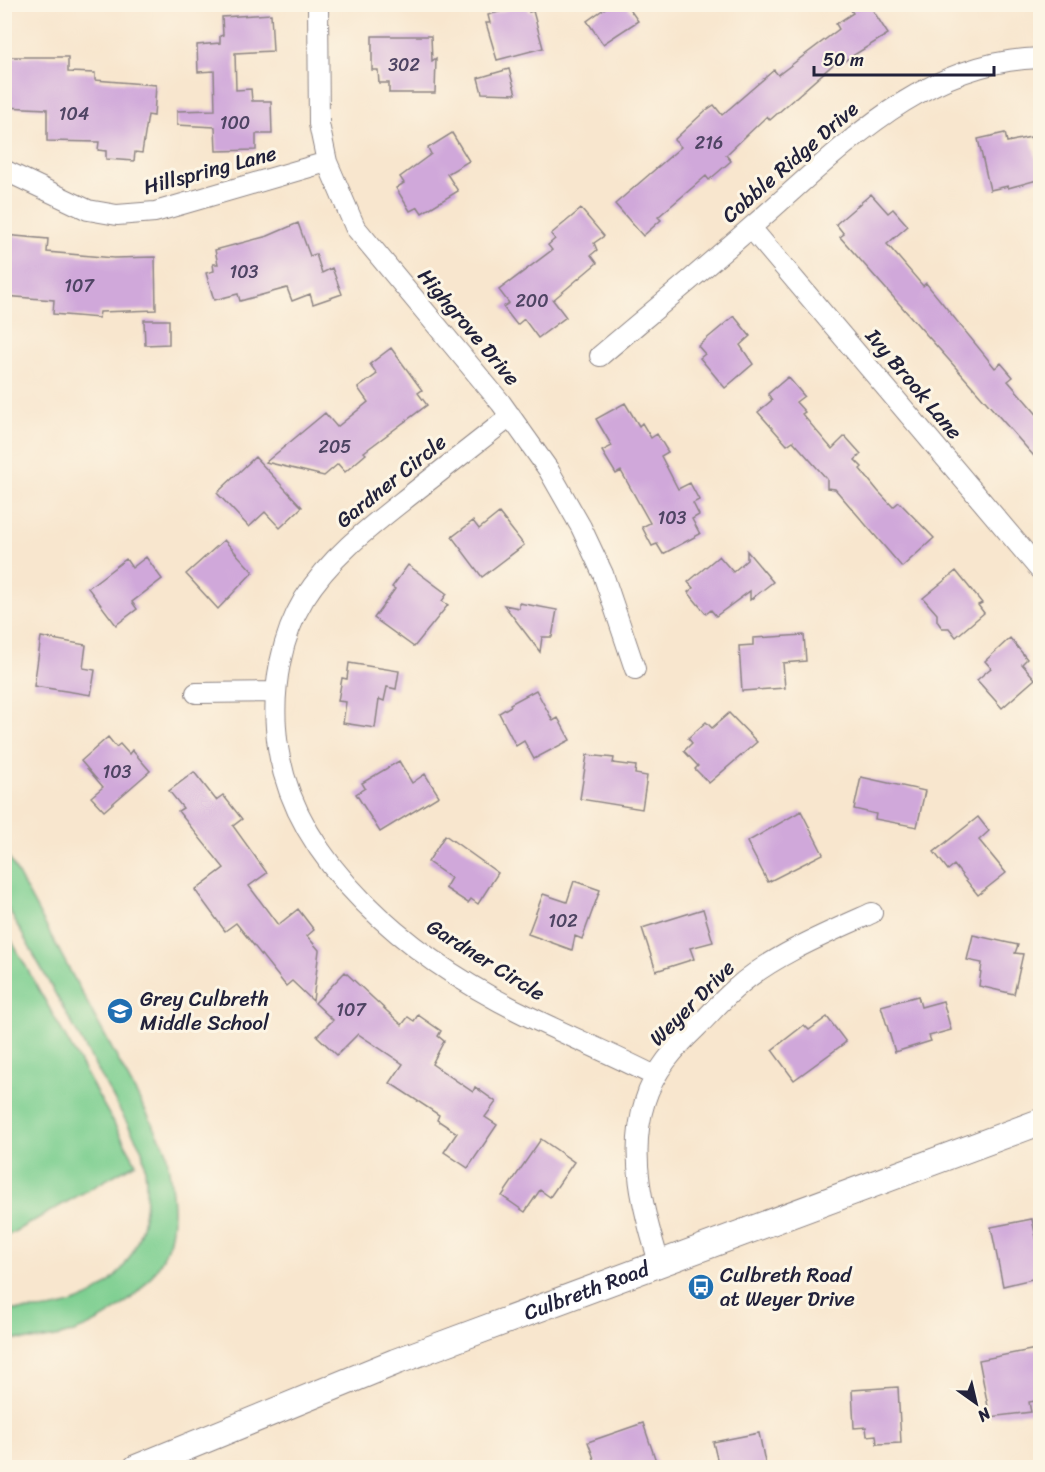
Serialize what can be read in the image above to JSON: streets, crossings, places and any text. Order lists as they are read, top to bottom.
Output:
{
  "streets": {
    "street": [
      "Cobble Ridge Drive",
      "Hillspring Lane",
      "Highgrove Drive",
      "Ivy Brook Lane",
      "Gardner Circle",
      "Weyer Drive",
      "Culbreth Road"
    ]
  },
  "crossings": [
    ["Cobble Ridge Drive", "Ivy Brook Lane"],
    ["Hillspring Lane", "Highgrove Drive"],
    ["Highgrove Drive", "Gardner Circle"],
    ["Gardner Circle", "Weyer Drive"],
    ["Weyer Drive", "Culbreth Road"]
  ],
  "places": {
    "school or university": ["Grey Culbreth Middle School"],
    "bus stop": ["Culbreth Road at Weyer Drive"]
  },
  "house_numbers": [
    "302",
    "104",
    "100",
    "216",
    "103",
    "107",
    "200",
    "205",
    "103",
    "103",
    "102",
    "107"
  ],
  "scale_bar": "50 m",
  "north": "bottom right"
}
